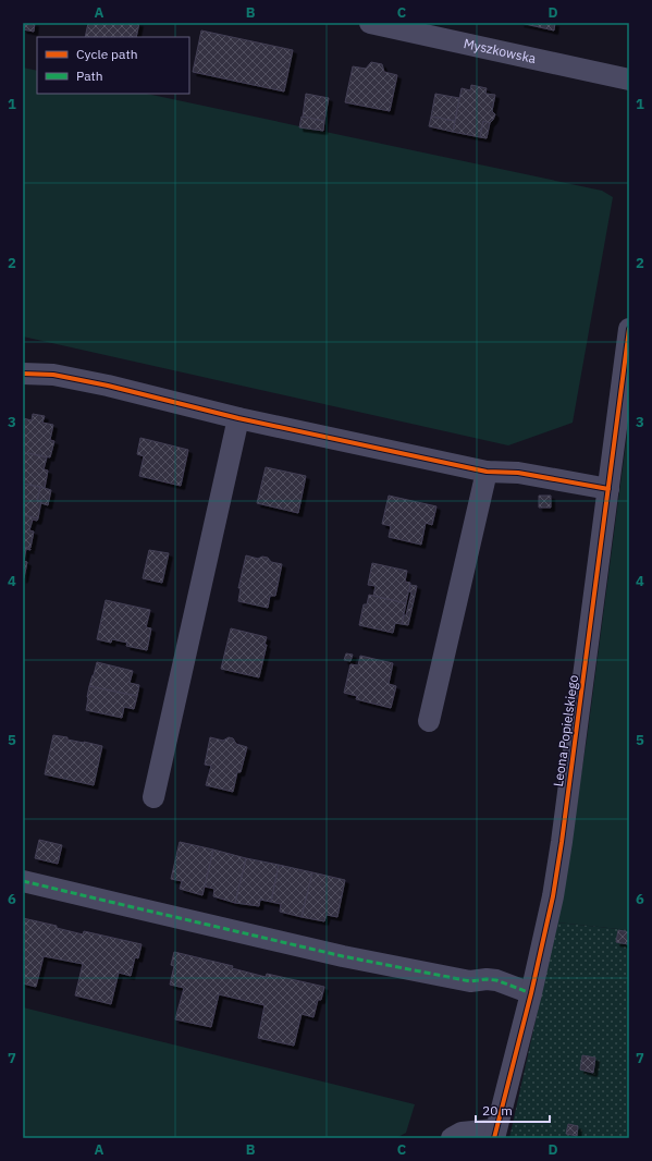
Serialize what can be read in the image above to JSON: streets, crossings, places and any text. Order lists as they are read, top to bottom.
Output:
{
  "streets": {
    "street": ["Myszkowska", "Leona Popielskiego"]
  },
  "legend": ["Cycle path", "Path"],
  "scale_bar": "20 m",
  "grid": {
    "columns": [
      "A",
      "B",
      "C",
      "D"
    ],
    "rows": [
      "1",
      "2",
      "3",
      "4",
      "5",
      "6",
      "7"
    ]
  }
}
